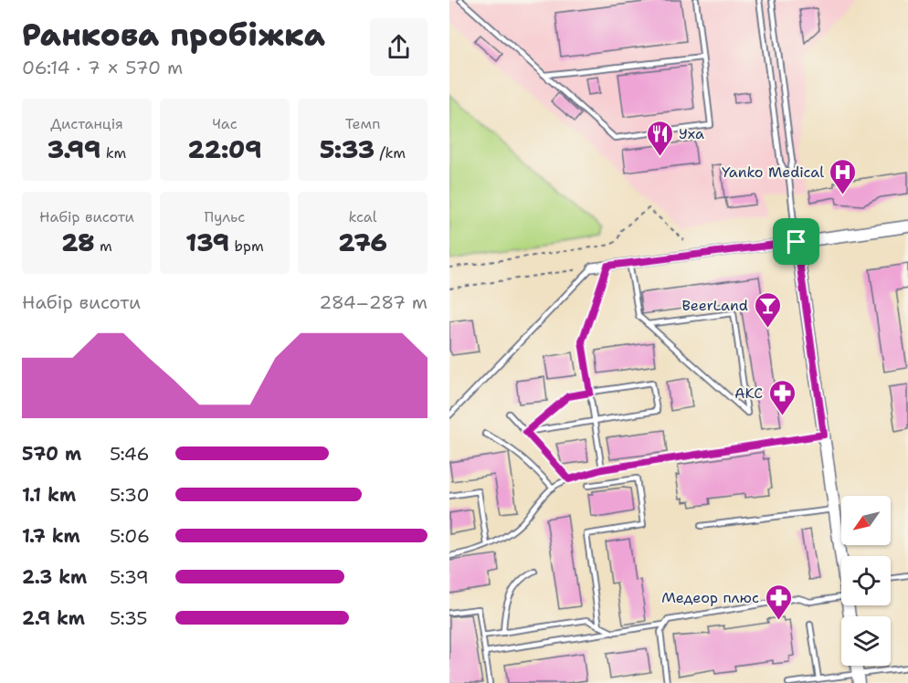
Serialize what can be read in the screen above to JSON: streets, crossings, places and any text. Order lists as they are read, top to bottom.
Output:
{
  "places": {
    "restaurant": ["Уха"],
    "hospital": ["Yanko Medical"],
    "bar": ["BeerLand"],
    "pharmacy": ["АКС", "Медеор плюс"]
  },
  "north": "bottom left",
  "page": {
    "heading": ["Ранкова пробіжка", "06:14 · 7 × 570 m"],
    "stats": [
      ["Дистанція", "3.99 km"],
      ["Час", "22:09"],
      ["Темп", "5:33 /km"],
      ["Набір висоти", "28 m"],
      ["Пульс", "139 bpm"],
      ["kcal", "276"]
    ],
    "chart": ["Набір висоти", "284–287 m"],
    "list": [
      {
        "name": "570 m",
        "note": "5:46"
      },
      {
        "name": "1.1 km",
        "note": "5:30"
      },
      {
        "name": "1.7 km",
        "note": "5:06"
      },
      {
        "name": "2.3 km",
        "note": "5:39"
      },
      {
        "name": "2.9 km",
        "note": "5:35"
      }
    ]
  }
}
